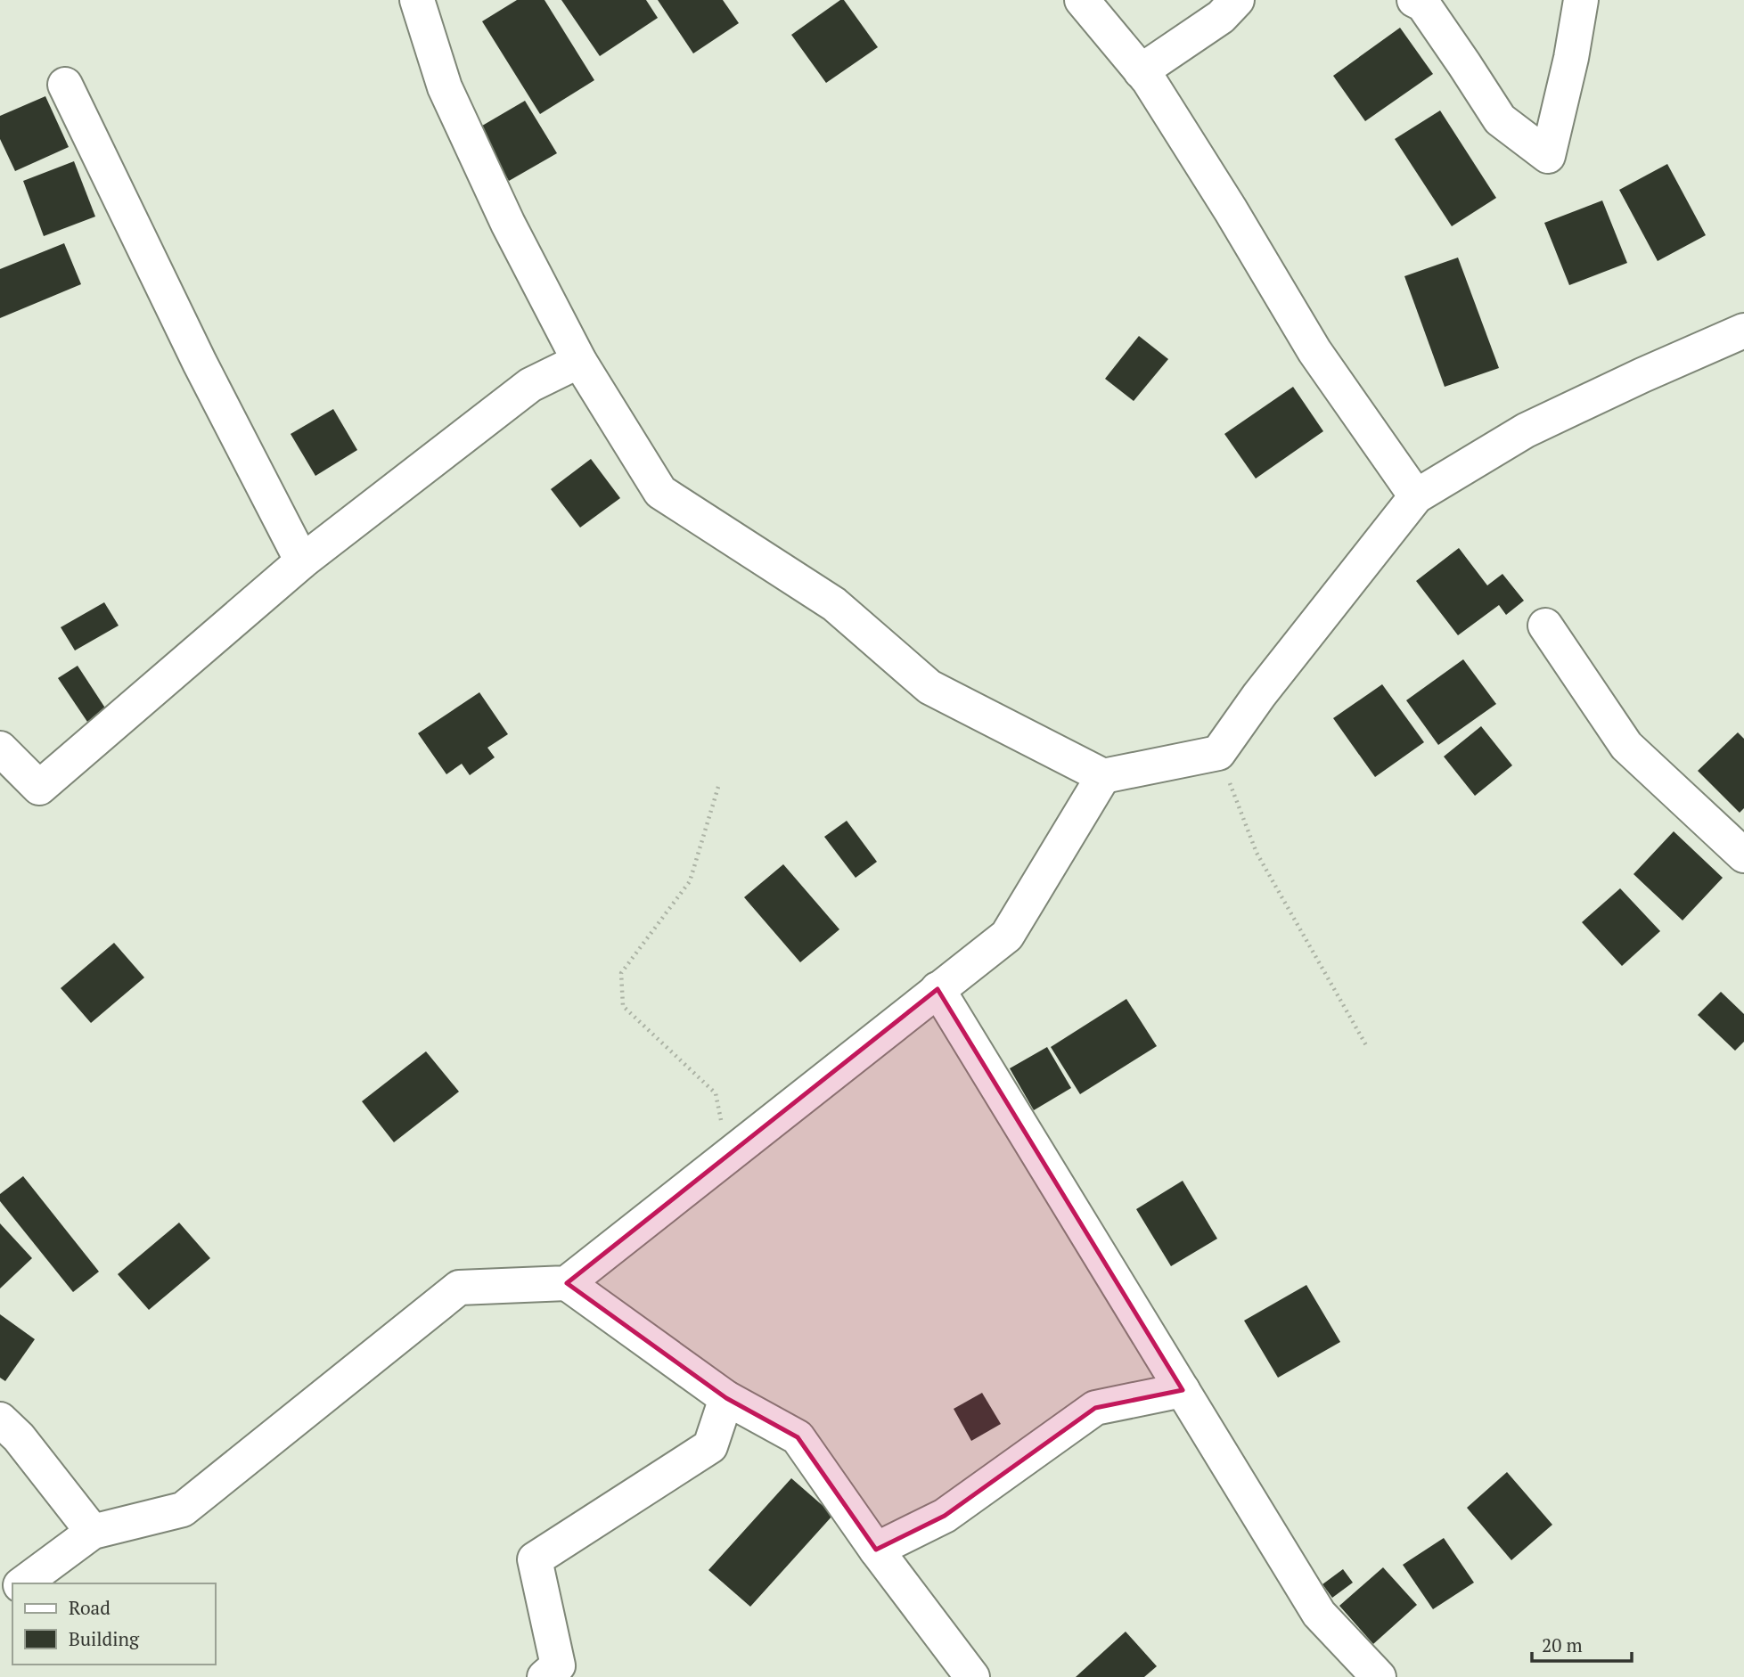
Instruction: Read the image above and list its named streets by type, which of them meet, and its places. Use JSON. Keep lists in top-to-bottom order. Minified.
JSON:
{"legend":["Road","Building"],"scale_bar":"20 m"}
